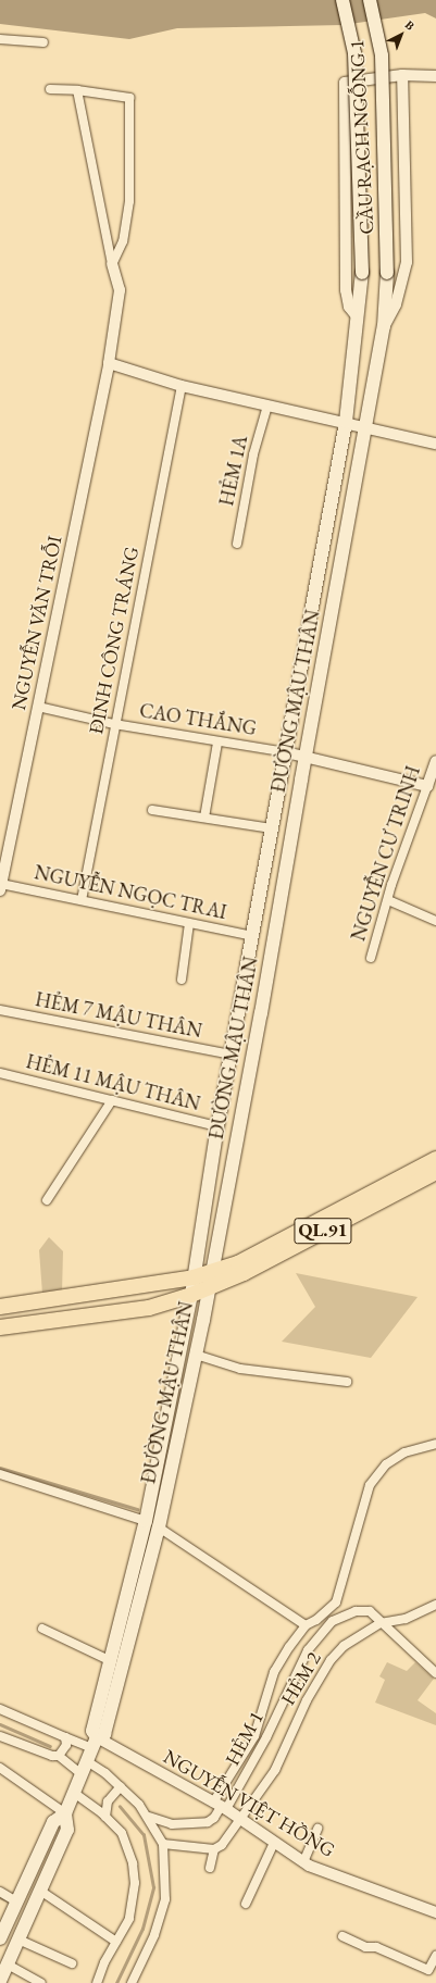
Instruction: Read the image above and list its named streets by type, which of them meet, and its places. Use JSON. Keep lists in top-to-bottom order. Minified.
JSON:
{"streets":{"highway":["QL.91"],"main road":["CẦU RẠCH NGỖNG 1","ĐƯỜNG MẬU THÂN"],"street":["HẺM 1A","NGUYỄN VĂN TRỖI","ĐINH CÔNG TRÁNG","CAO THẮNG","NGUYỄN CƯ TRINH","NGUYỄN NGỌC TRAI","HẺM 7 MẬU THÂN","HẺM 11 MẬU THÂN","HẺM 2","HẺM 1","NGUYỄN VIỆT HỒNG"]},"crossings":[["CẦU RẠCH NGỖNG 1","ĐƯỜNG MẬU THÂN"],["NGUYỄN VĂN TRỖI","CAO THẮNG"],["NGUYỄN VĂN TRỖI","NGUYỄN NGỌC TRAI"],["ĐINH CÔNG TRÁNG","CAO THẮNG"],["ĐINH CÔNG TRÁNG","NGUYỄN NGỌC TRAI"],["ĐƯỜNG MẬU THÂN","CAO THẮNG"],["ĐƯỜNG MẬU THÂN","NGUYỄN NGỌC TRAI"],["ĐƯỜNG MẬU THÂN","HẺM 7 MẬU THÂN"],["ĐƯỜNG MẬU THÂN","HẺM 11 MẬU THÂN"],["ĐƯỜNG MẬU THÂN","QL.91"],["ĐƯỜNG MẬU THÂN","NGUYỄN VIỆT HỒNG"],["CAO THẮNG","NGUYỄN CƯ TRINH"],["HẺM 2","HẺM 1"],["HẺM 2","NGUYỄN VIỆT HỒNG"],["HẺM 1","NGUYỄN VIỆT HỒNG"]],"north":"top right"}
